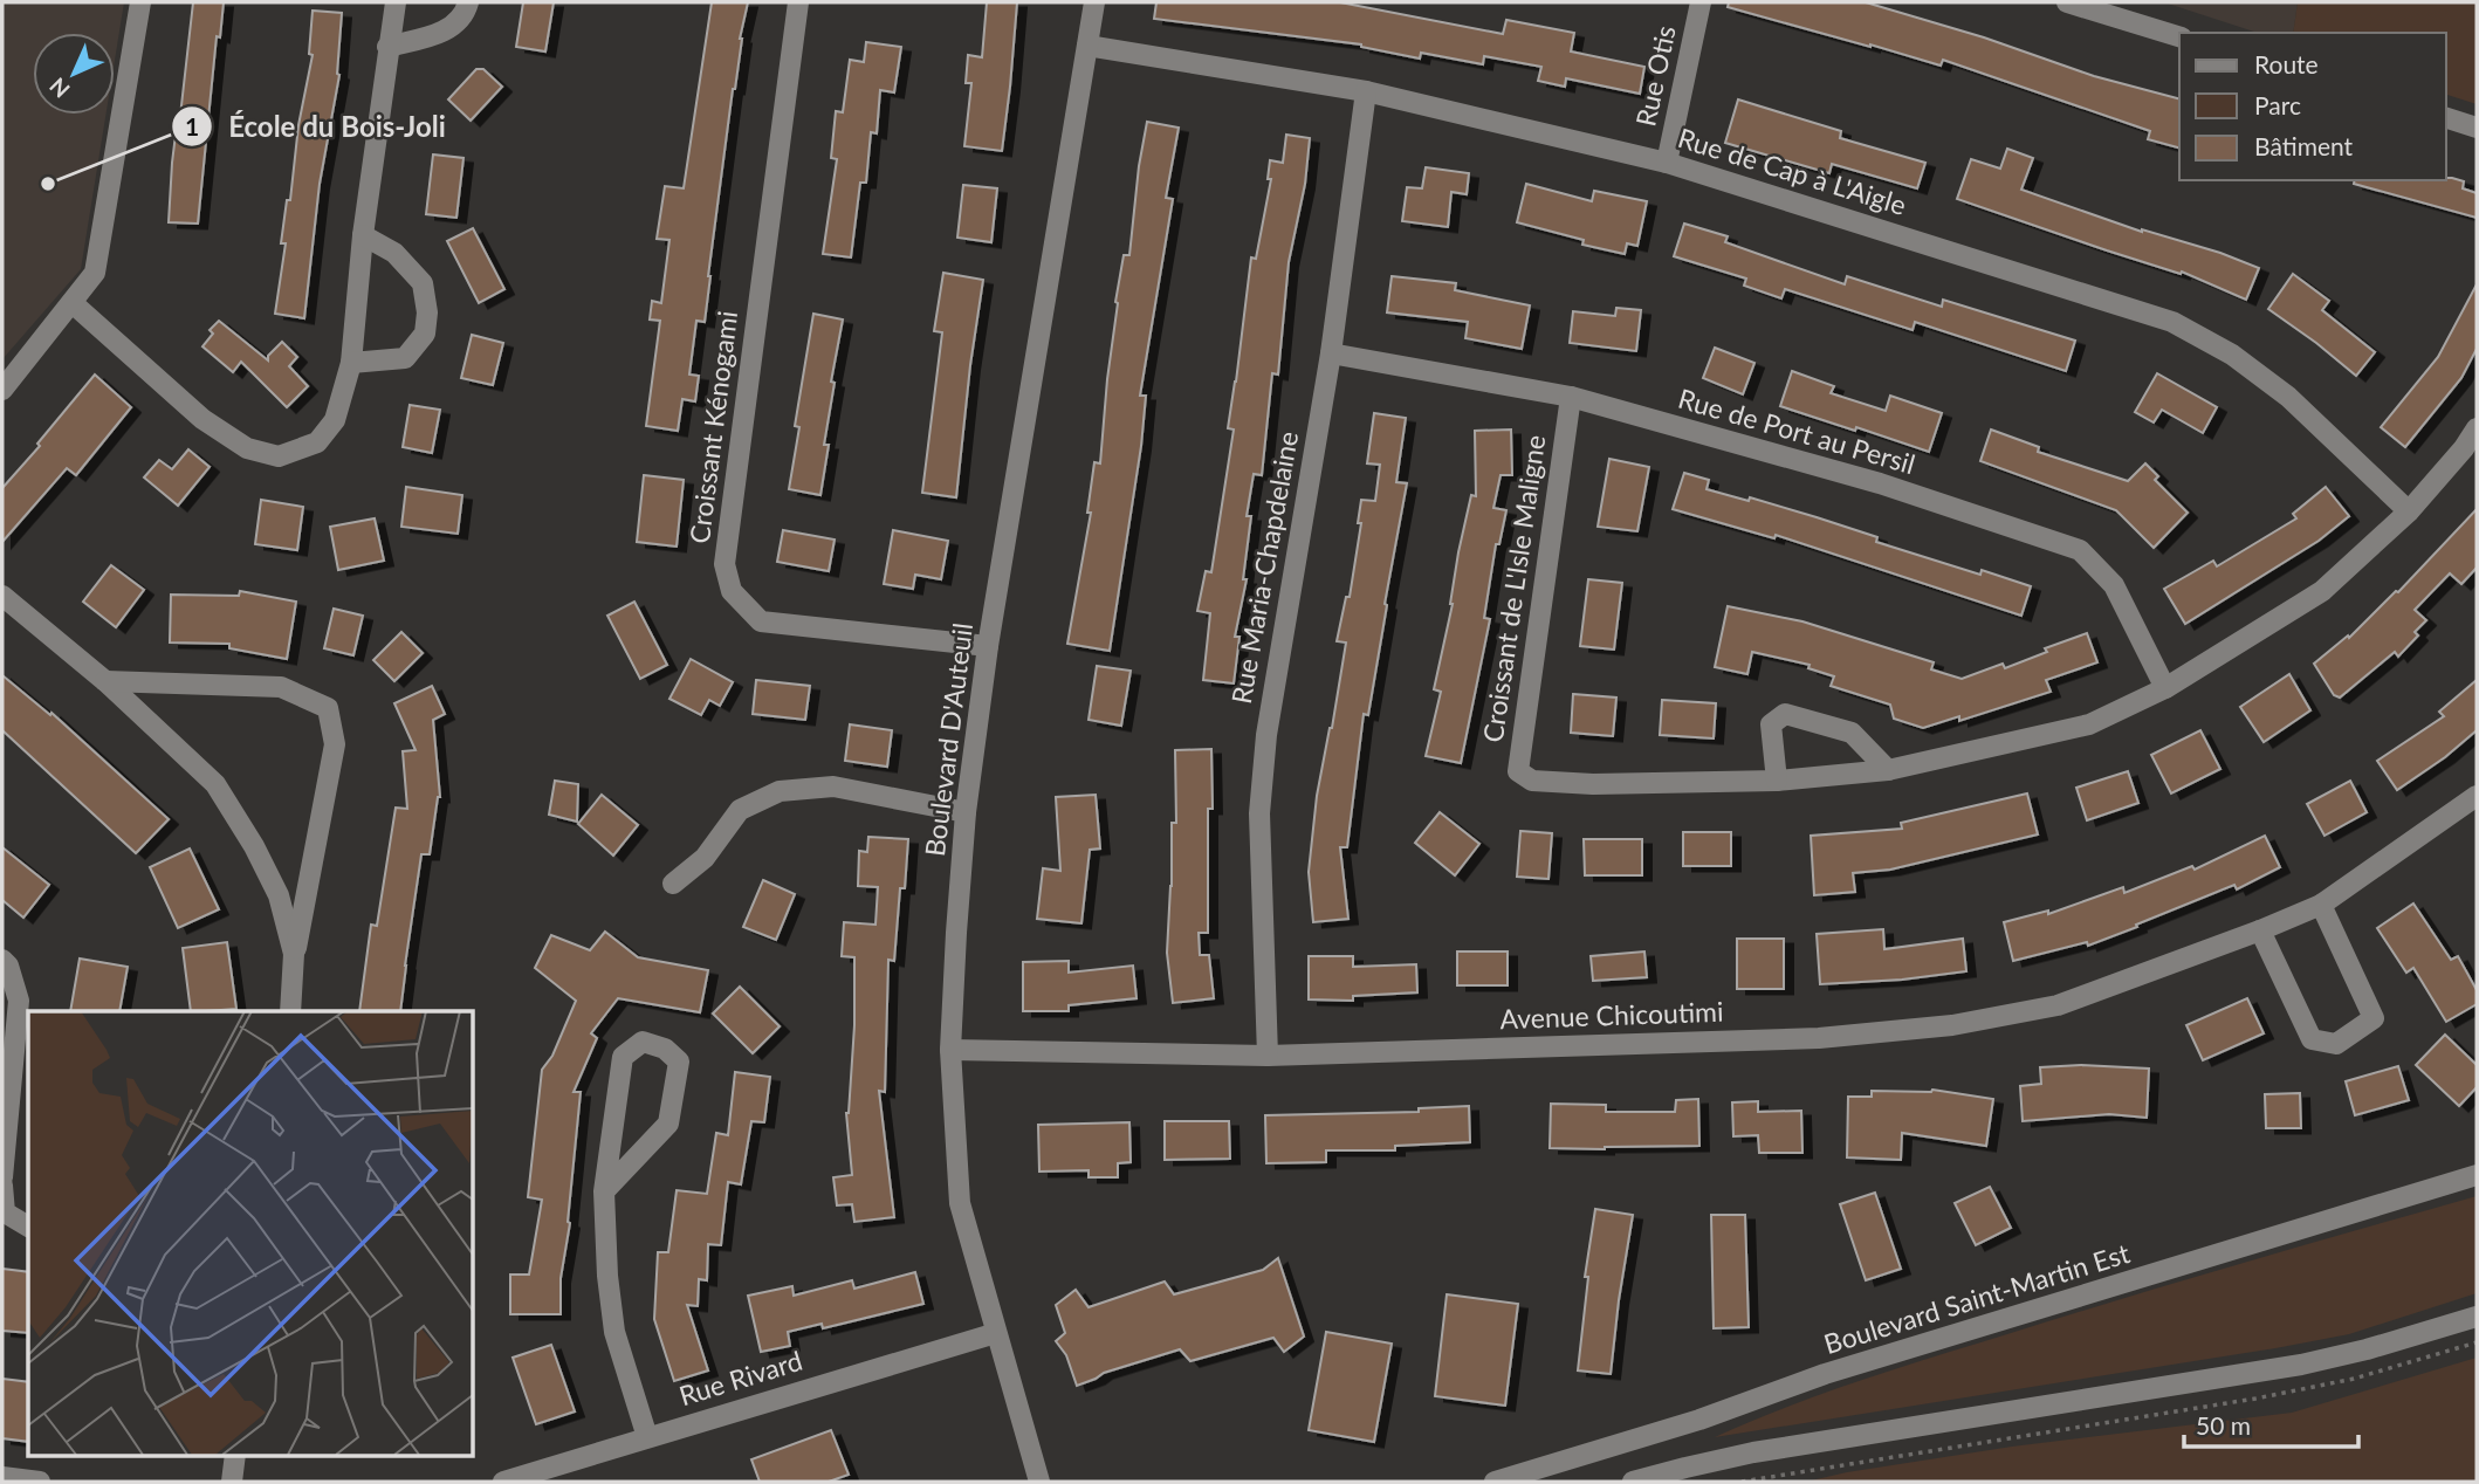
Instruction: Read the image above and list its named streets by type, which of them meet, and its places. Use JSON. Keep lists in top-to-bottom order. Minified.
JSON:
{"streets":{"street":["Rue Otis","Rue de Cap à L'Aigle","Croissant Kénogami","Rue de Port au Persil","Rue Maria-Chapdelaine","Croissant de L'Isle Maligne","Boulevard D'Auteuil","Avenue Chicoutimi","Boulevard Saint-Martin Est","Rue Rivard"]},"crossings":[["Rue Otis","Rue de Cap à L'Aigle"],["Rue de Cap à L'Aigle","Rue Maria-Chapdelaine"],["Rue de Cap à L'Aigle","Croissant de L'Isle Maligne"],["Rue de Cap à L'Aigle","Boulevard D'Auteuil"],["Croissant Kénogami","Boulevard D'Auteuil"],["Rue de Port au Persil","Rue Maria-Chapdelaine"],["Rue de Port au Persil","Croissant de L'Isle Maligne"],["Rue Maria-Chapdelaine","Avenue Chicoutimi"],["Boulevard D'Auteuil","Avenue Chicoutimi"],["Boulevard D'Auteuil","Rue Rivard"]],"places":["École du Bois-Joli"],"legend":["Route","Parc","Bâtiment"],"scale_bar":"50 m","north":"bottom left"}
